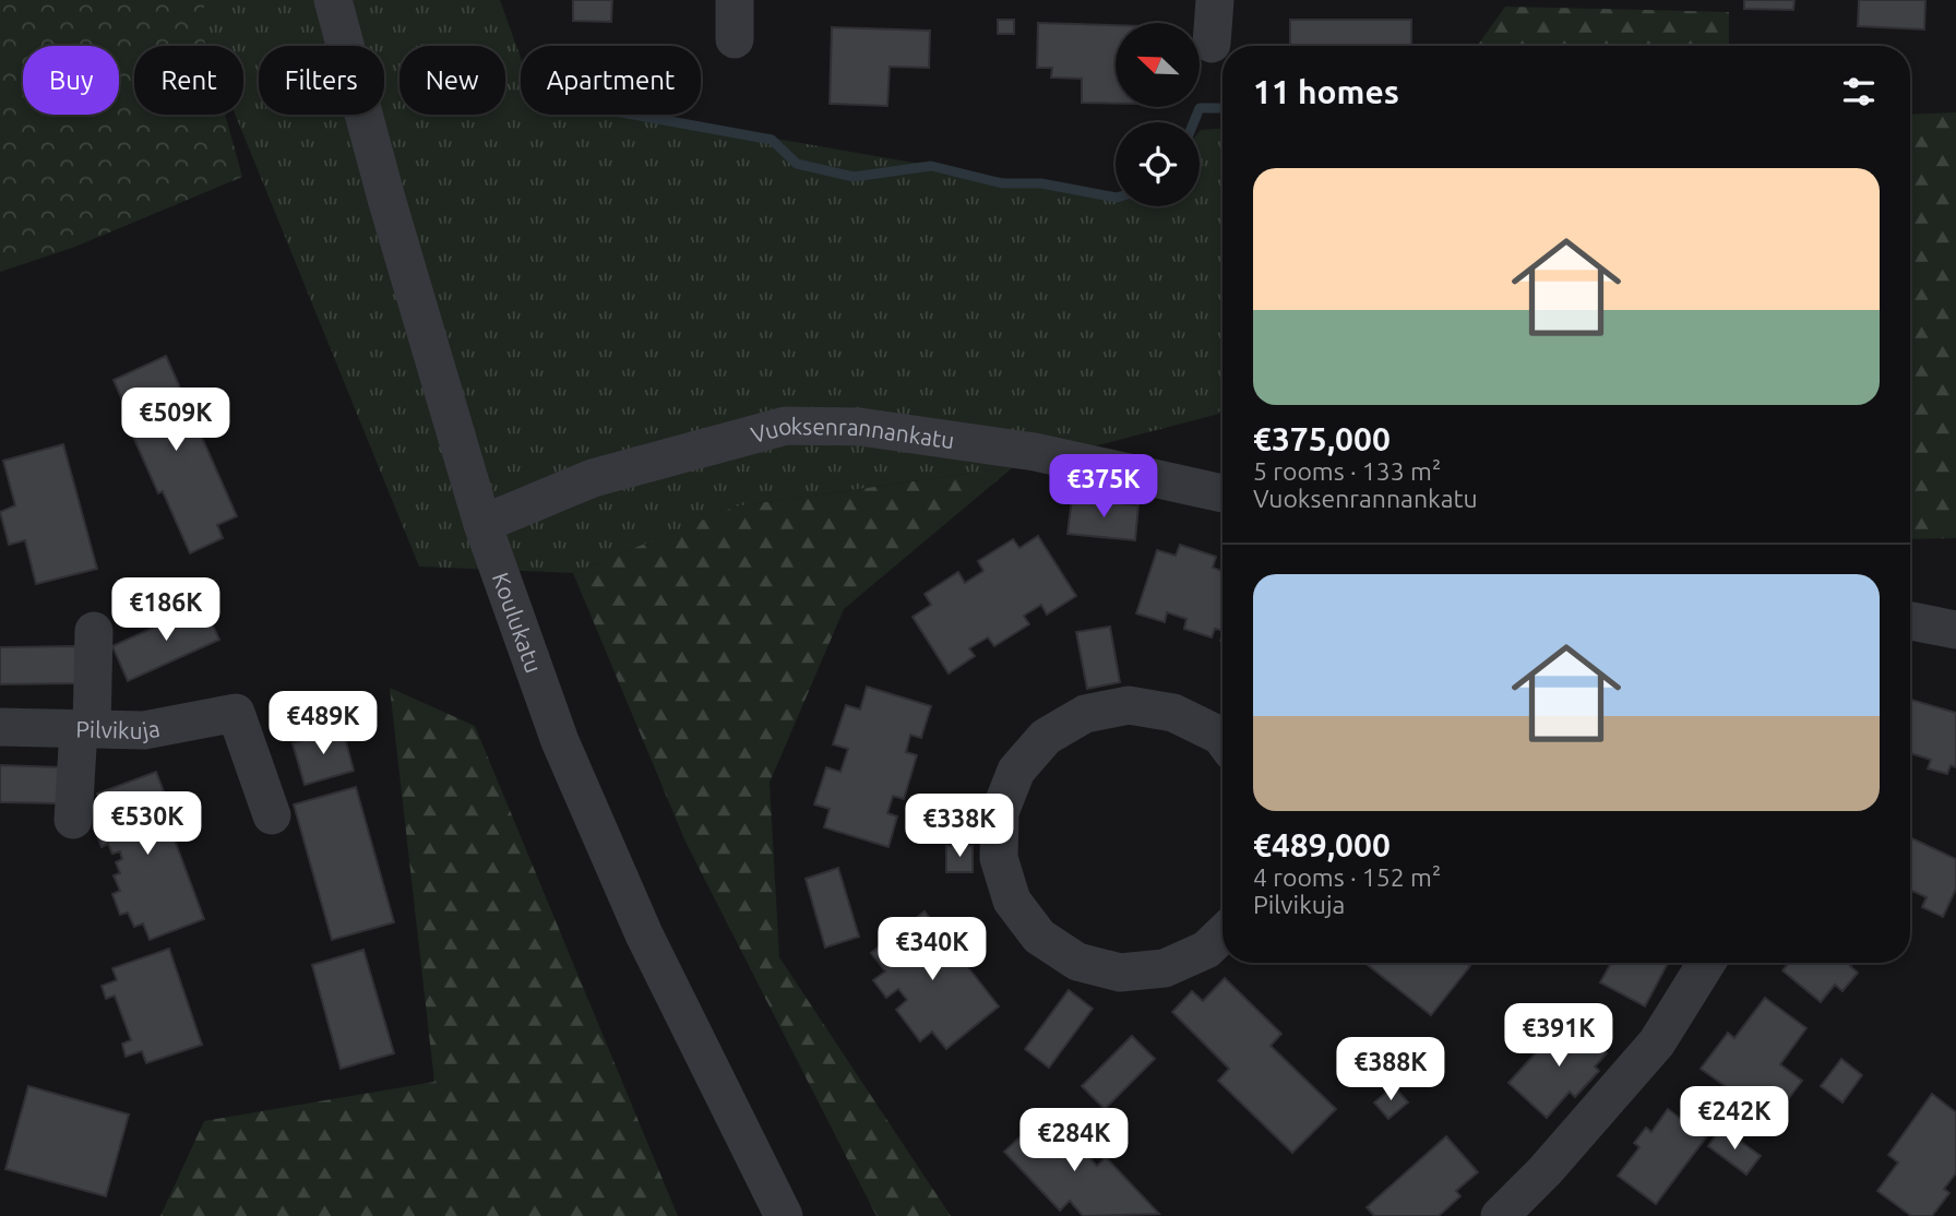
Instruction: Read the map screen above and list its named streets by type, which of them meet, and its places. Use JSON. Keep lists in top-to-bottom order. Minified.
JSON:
{"streets":{"street":["Vuoksenrannankatu","Koulukatu","Pilvikuja"]},"crossings":[["Vuoksenrannankatu","Koulukatu"]],"north":"top left","page":{"chip":["Buy","Rent","Filters","New","Apartment"],"heading":"11 homes","list":[{"name":"€375,000","note":"5 rooms · 133 m² · Vuoksenrannankatu"},{"name":"€489,000","note":"4 rooms · 152 m² · Pilvikuja"}],"price":["€509K","€375K","€186K","€489K","€530K","€338K","€340K","€391K","€388K","€242K","€284K"]}}
